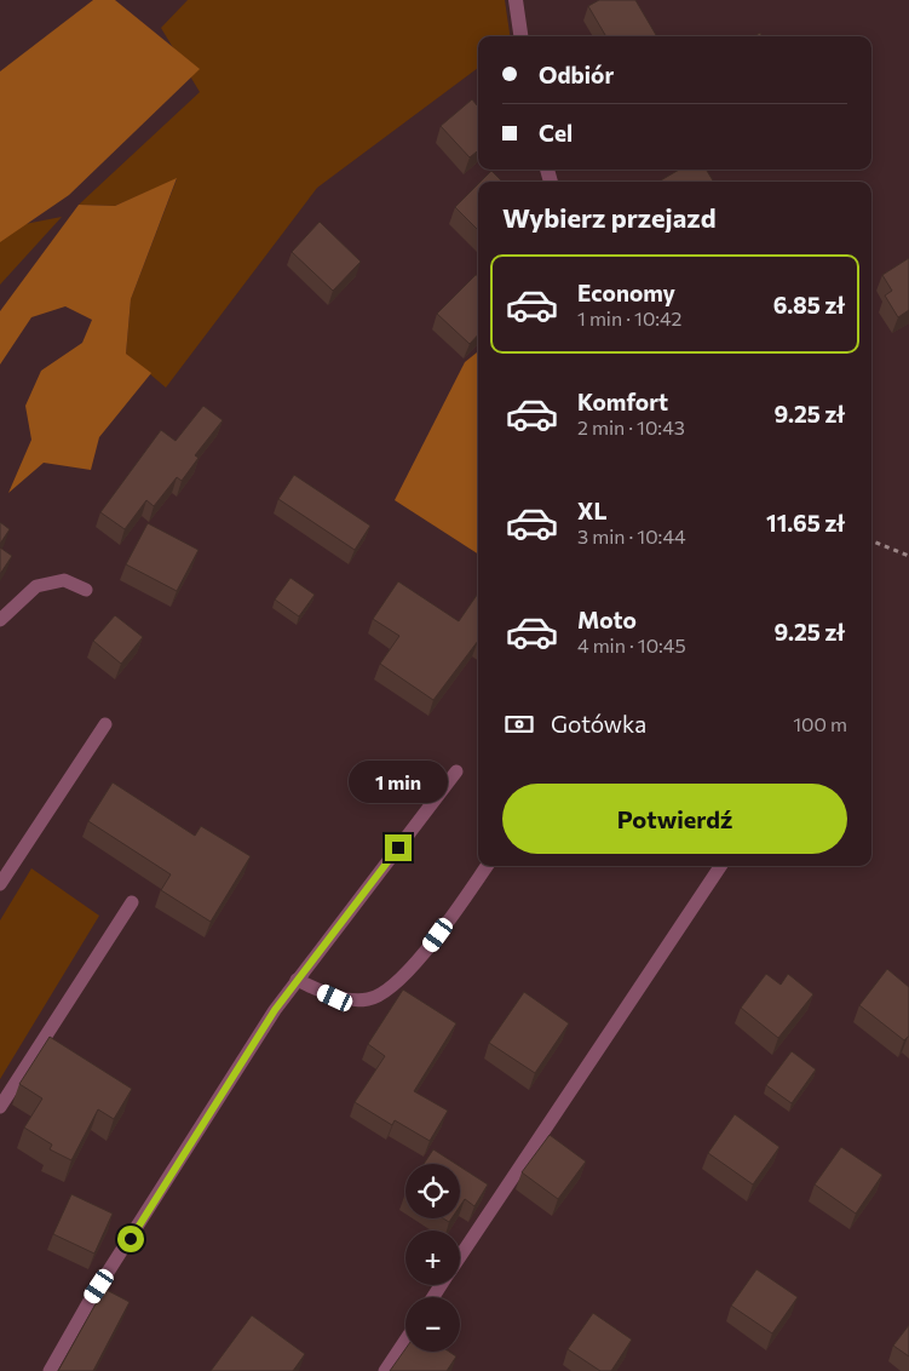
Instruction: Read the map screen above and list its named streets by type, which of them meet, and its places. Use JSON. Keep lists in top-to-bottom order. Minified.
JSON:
{"page":{"banner":["Odbiór","Cel"],"heading":"Wybierz przejazd","list":[{"name":"Economy","note":"1 min · 10:42","value":"6.85 zł"},{"name":"Komfort","note":"2 min · 10:43","value":"9.25 zł"},{"name":"XL","note":"3 min · 10:44","value":"11.65 zł"},{"name":"Moto","note":"4 min · 10:45","value":"9.25 zł"}],"pay":["Gotówka","100 m"],"bubble":"1 min","buttons":"Potwierdź","map_buttons":["+","−"]}}
